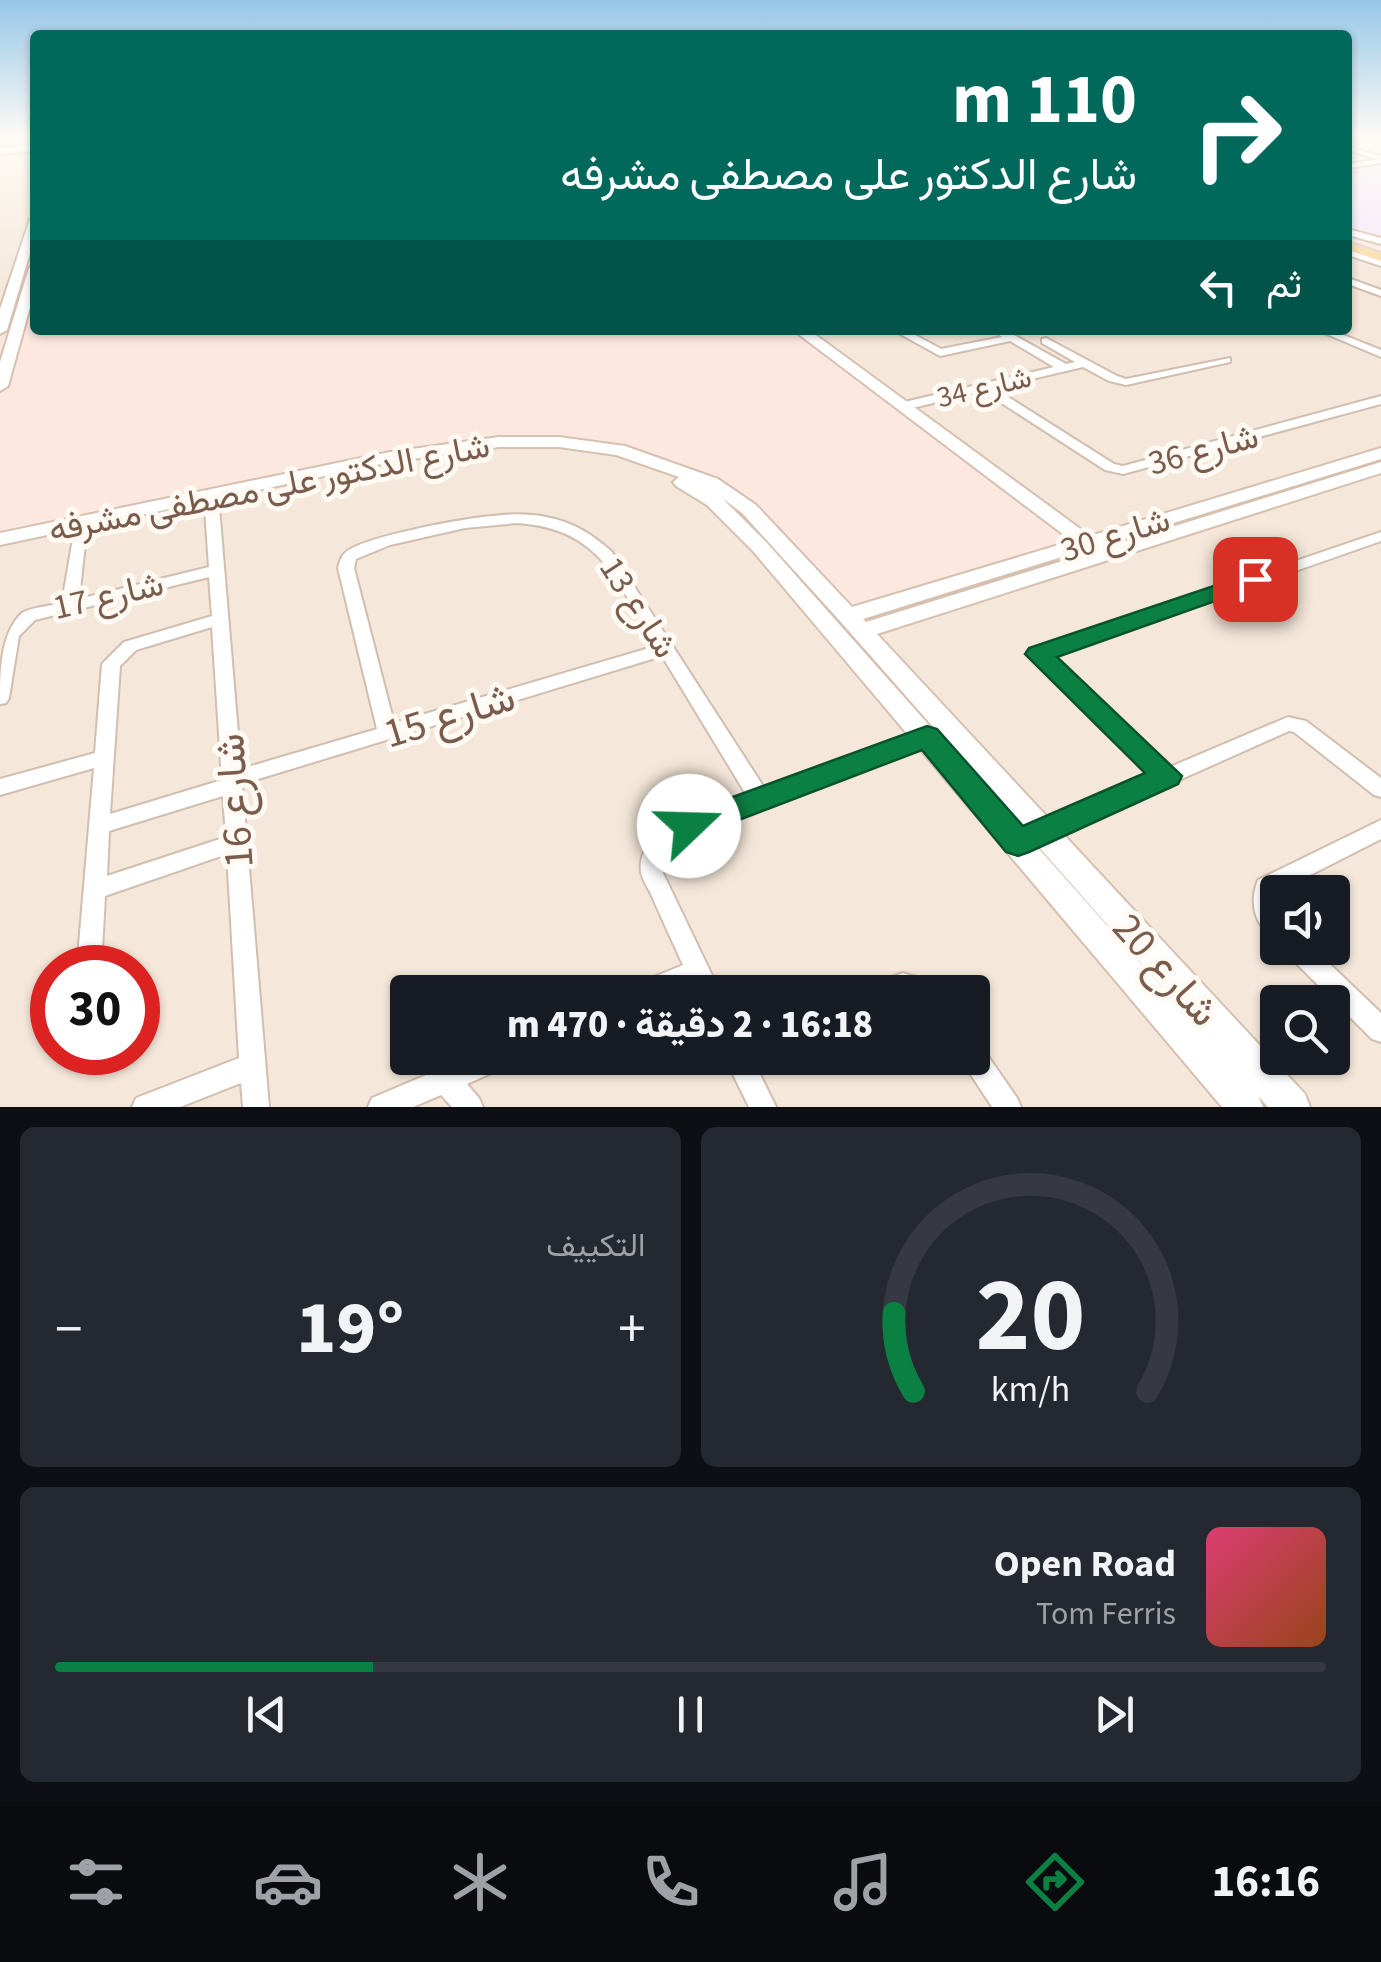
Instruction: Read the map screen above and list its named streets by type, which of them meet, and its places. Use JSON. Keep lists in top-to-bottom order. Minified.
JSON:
{"streets":{"street":["شارع 34","شارع 36","شارع الدكتور على مصطفى مشرفه","شارع 30","شارع 17","شارع 13","شارع 15","شارع 16","شارع 20"]},"crossings":[["شارع 34","شارع 36"],["شارع الدكتور على مصطفى مشرفه","شارع 30"],["شارع الدكتور على مصطفى مشرفه","شارع 16"],["شارع الدكتور على مصطفى مشرفه","شارع 20"],["شارع 17","شارع 16"],["شارع 13","شارع 15"],["شارع 15","شارع 16"]],"page":{"turn":["110 m","شارع الدكتور على مصطفى مشرفه"],"then":"ثم","limit":"30","trip":"16:18 · 2 دقيقة · 470 m","tile":"التكييف","heat":["−","19°","+"],"song":["Open Road","Tom Ferris"],"tabs":"16:16","gauge":["20","km/h"]}}
